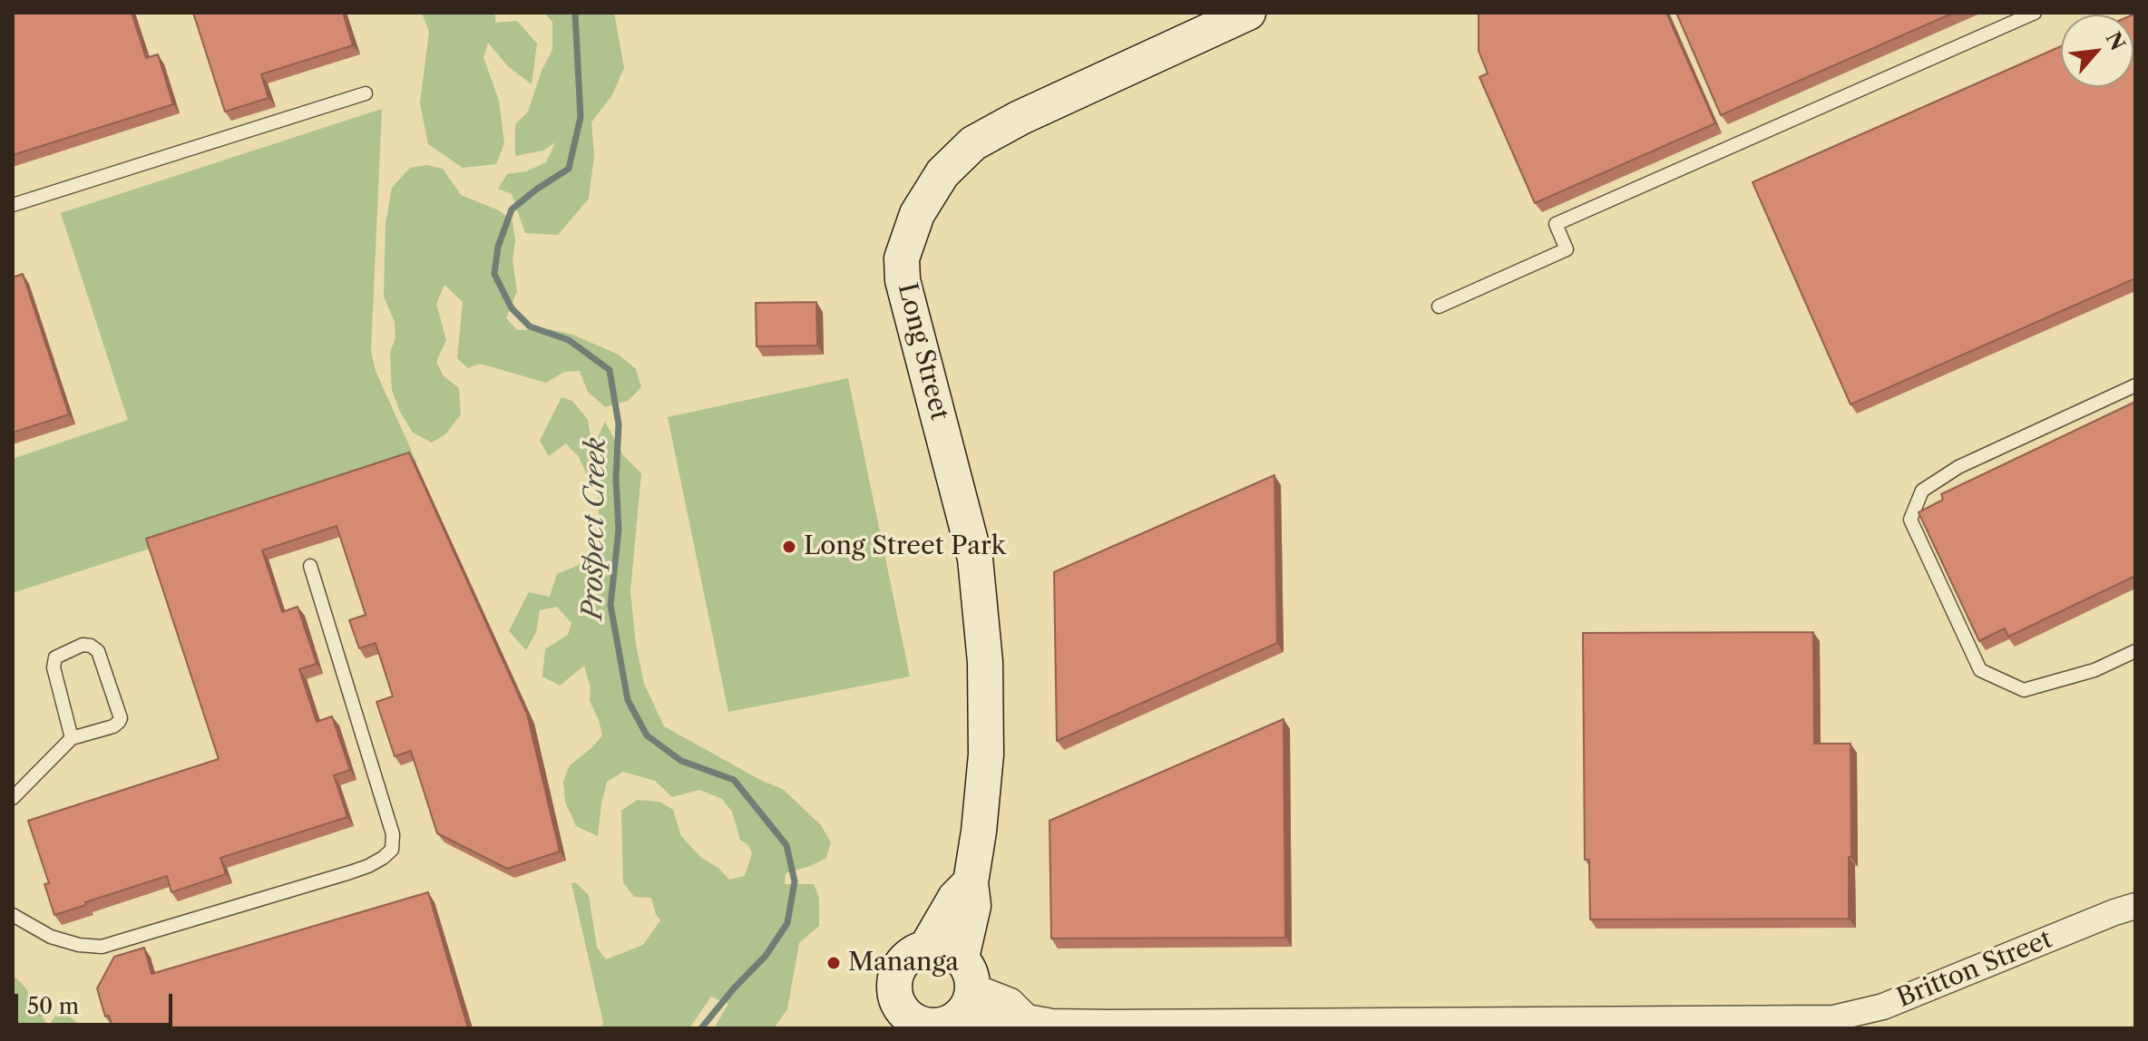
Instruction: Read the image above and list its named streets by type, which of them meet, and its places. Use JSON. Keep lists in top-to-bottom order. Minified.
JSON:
{"streets":{"street":["Long Street","Britton Street"]},"crossings":[["Long Street","Britton Street"]],"water":["Prospect Creek"],"places":["Long Street Park","Mananga"],"scale_bar":"50 m","north":"top right"}
